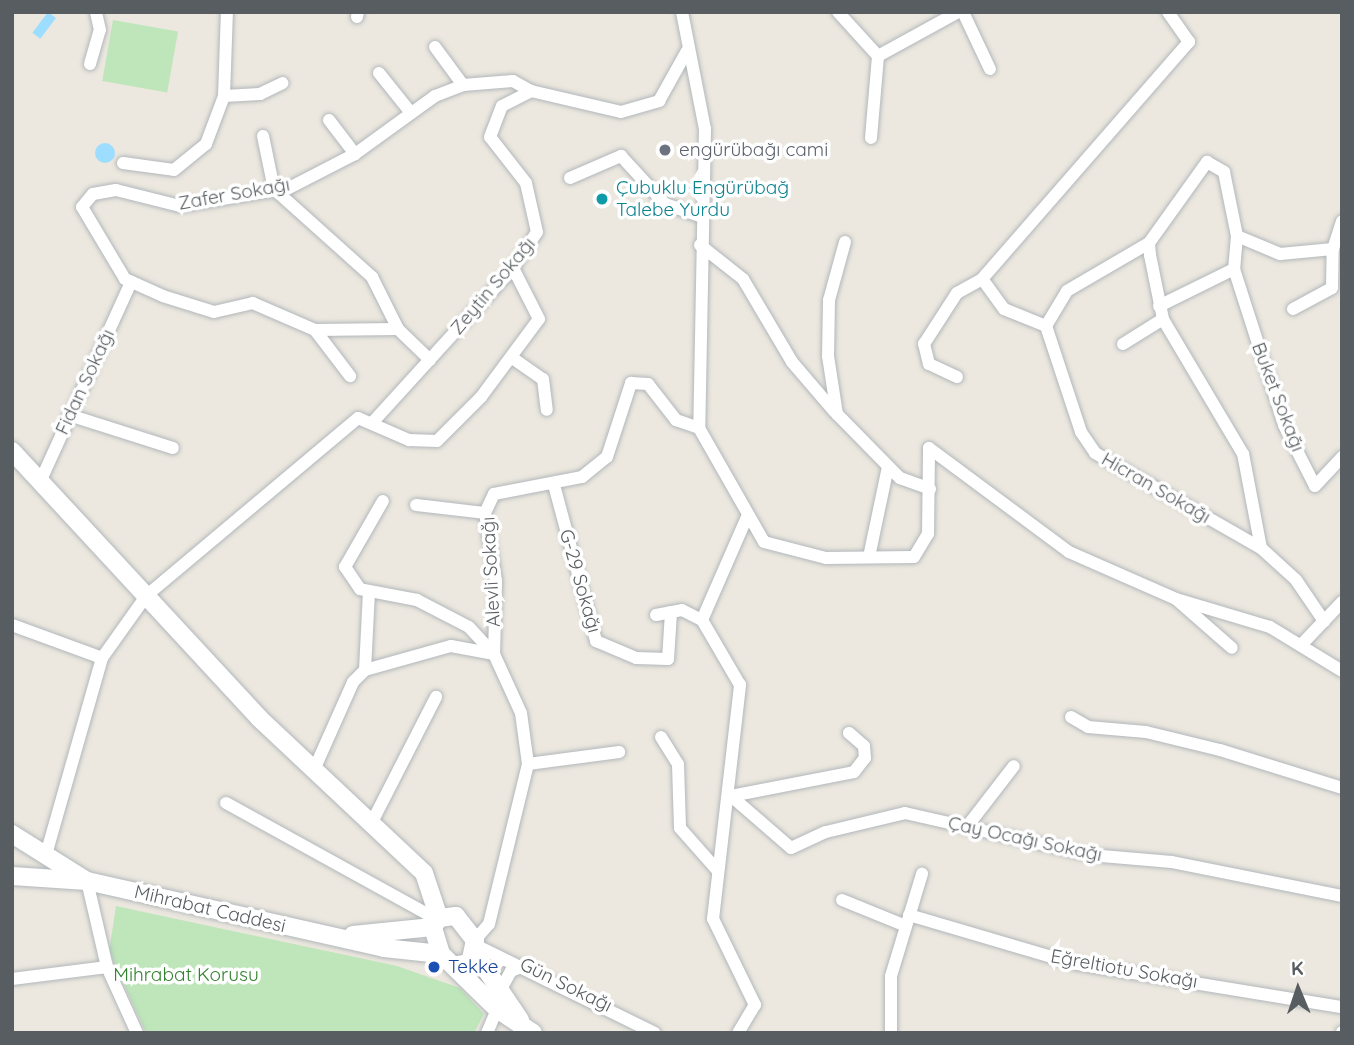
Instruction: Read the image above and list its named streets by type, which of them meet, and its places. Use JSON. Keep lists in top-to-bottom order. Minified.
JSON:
{"streets":{"street":["Zafer Sokağı","Zeytin Sokağı","Fidan Sokağı","Buket Sokağı","Hicran Sokağı","Alevli Sokağı","G-29 Sokağı","Çay Ocağı Sokağı","Mihrabat Caddesi","Eğreltiotu Sokağı","Gün Sokağı"]},"crossings":[["Zafer Sokağı","Zeytin Sokağı"],["Zafer Sokağı","Fidan Sokağı"],["Alevli Sokağı","G-29 Sokağı"],["Alevli Sokağı","Gün Sokağı"]],"parks":["Mihrabat Korusu"],"places":["engürübağı cami","Çubuklu Engürübağ Talebe Yurdu","Tekke"],"north":"top"}
